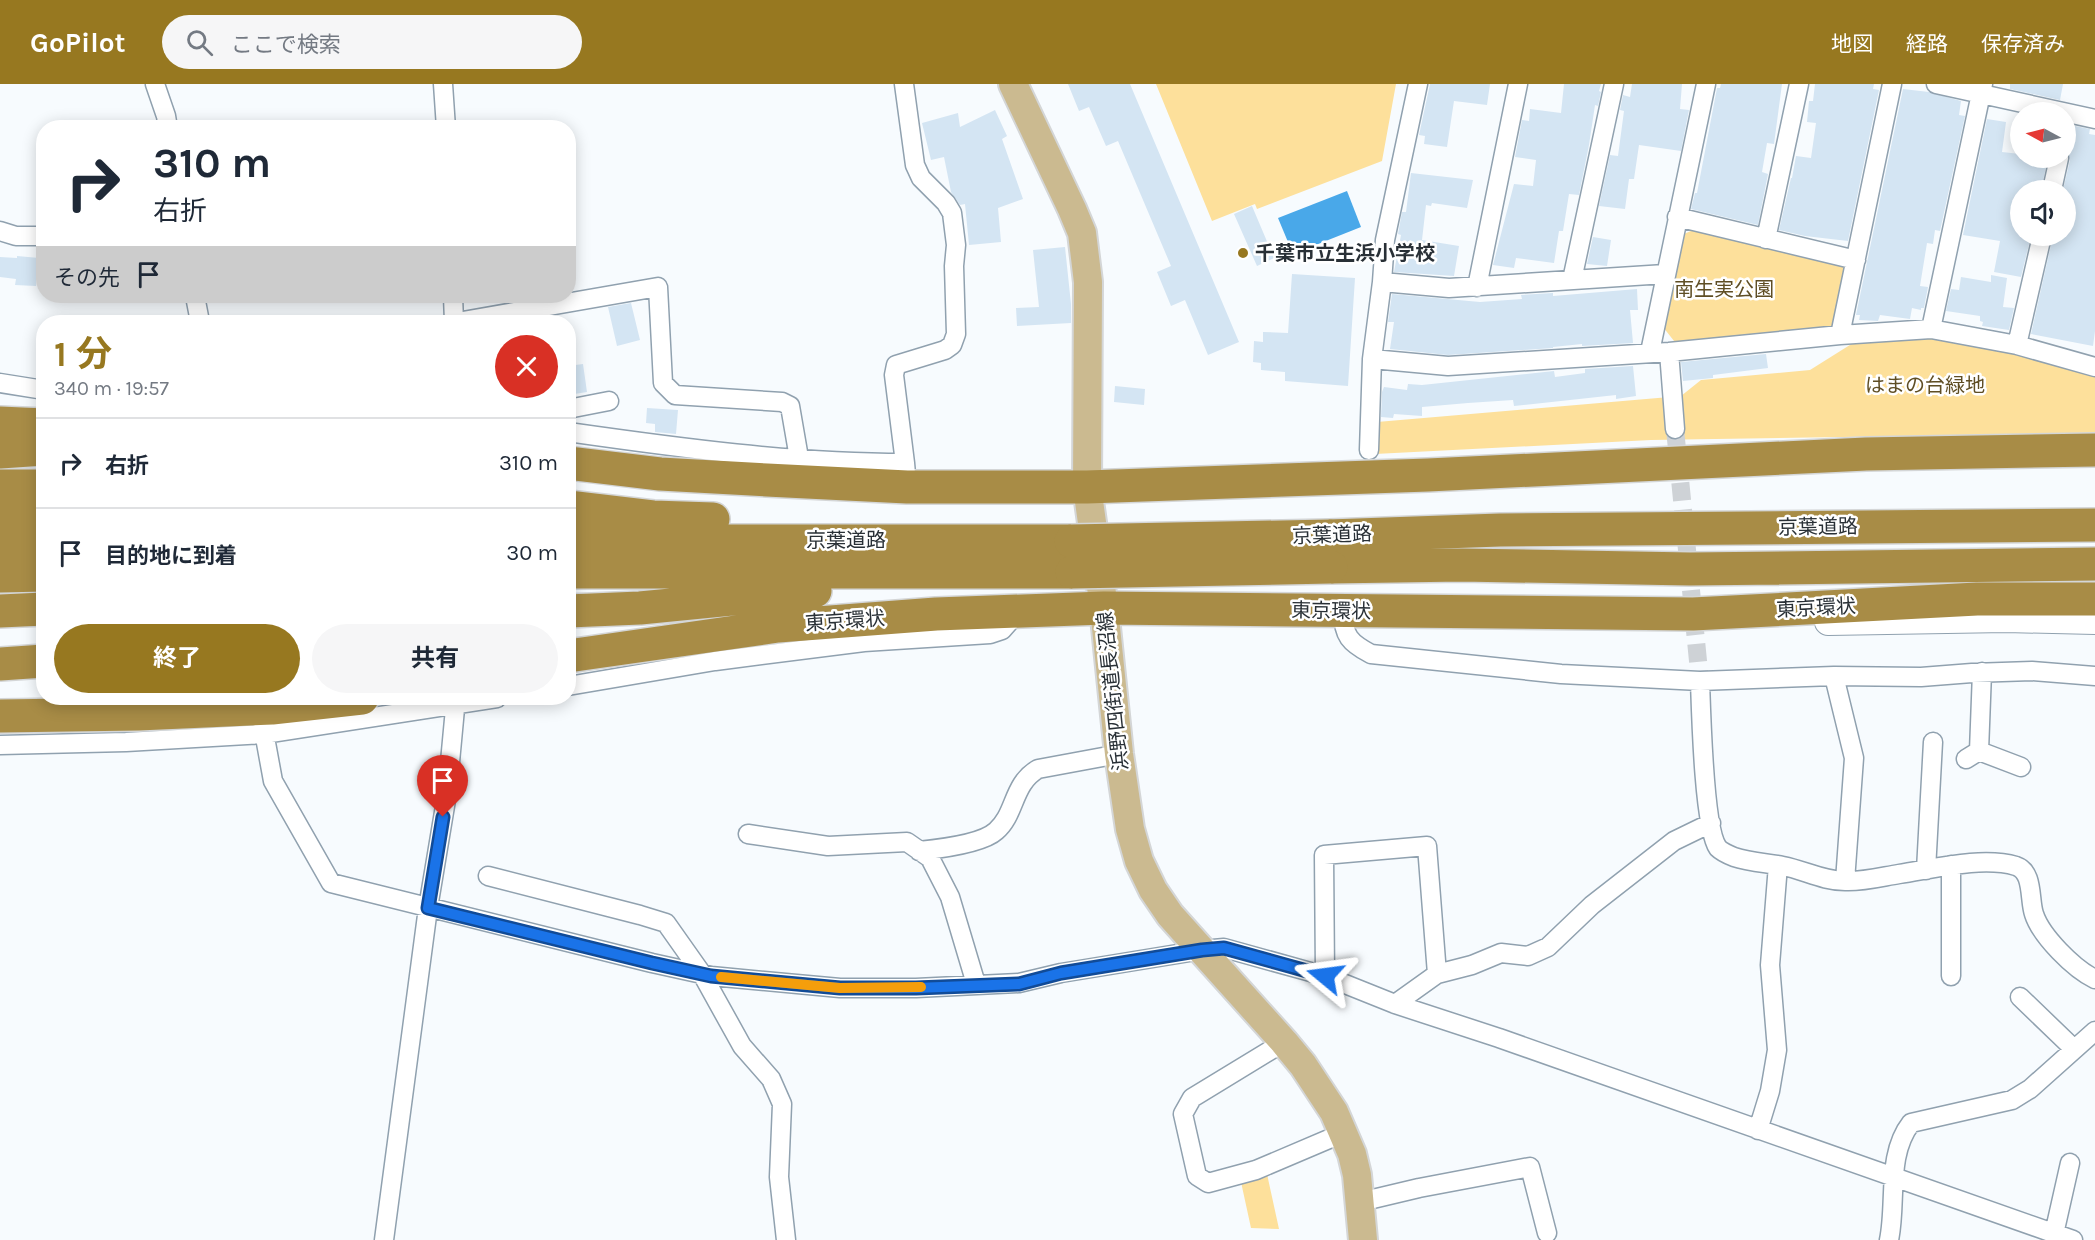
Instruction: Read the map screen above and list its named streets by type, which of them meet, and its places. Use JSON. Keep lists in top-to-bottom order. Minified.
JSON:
{"streets":{"highway":["京葉道路","東京環状"],"main road":["浜野四街道長沼線"]},"crossings":[["東京環状","浜野四街道長沼線"]],"parks":["南生実公園","はまの台緑地"],"places":["千葉市立生浜小学校"],"north":"left","page":{"header":"GoPilot","search":"ここで検索","nav":["地図","経路","保存済み"],"turn":["310 m","右折"],"then":"その先","heading":["1 分","340 m · 19:57"],"list":[{"name":"右折","value":"310 m"},{"name":"目的地に到着","value":"30 m"}],"buttons":["終了","共有"]}}
